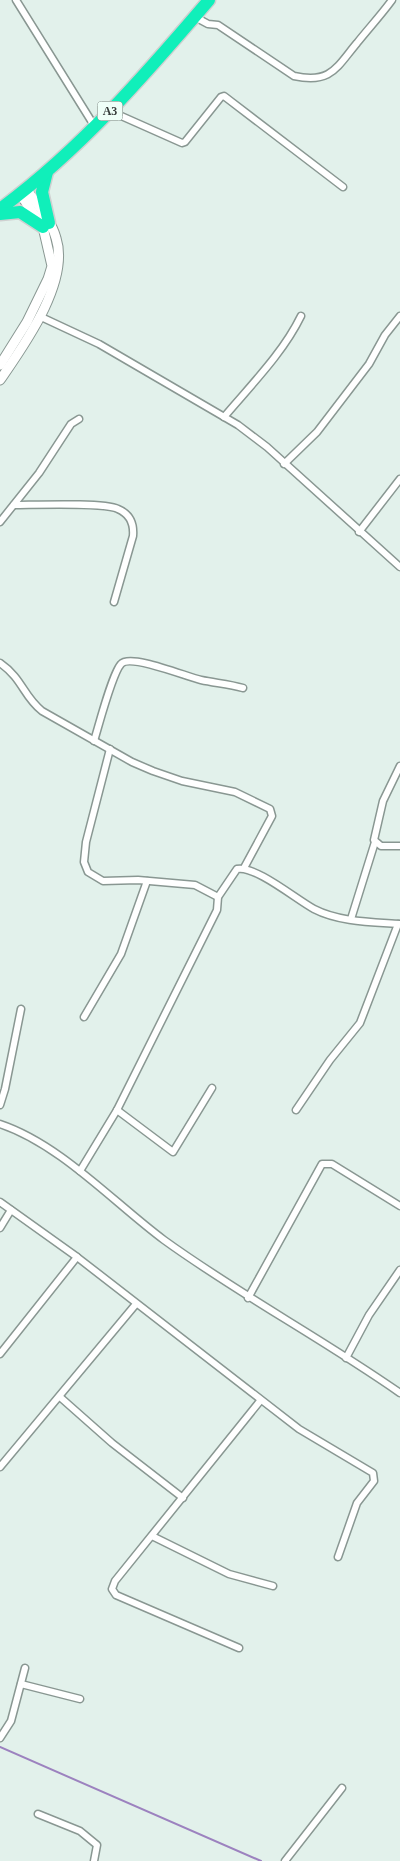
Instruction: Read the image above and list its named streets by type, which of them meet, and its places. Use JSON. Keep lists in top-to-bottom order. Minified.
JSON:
{"streets":{"highway":["A3"]}}
